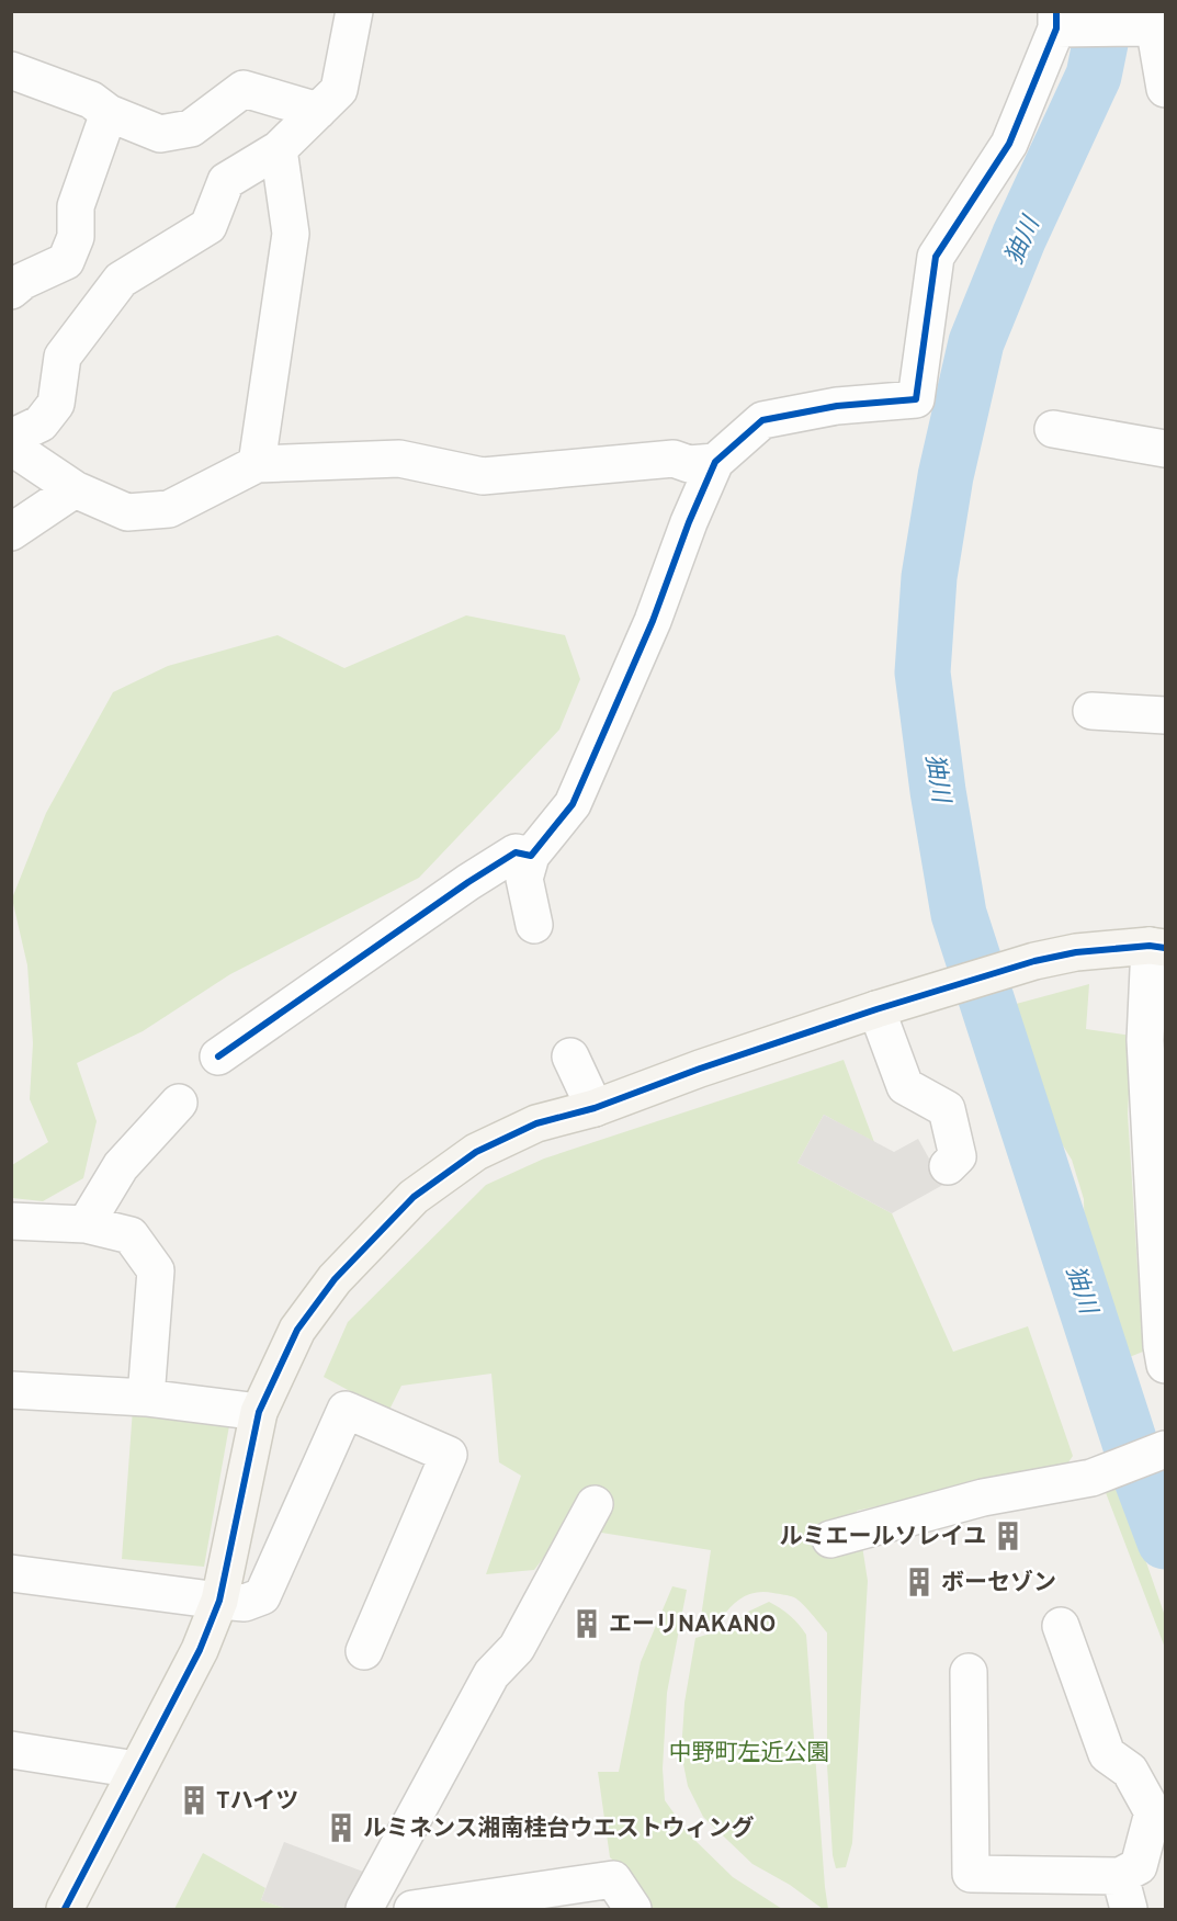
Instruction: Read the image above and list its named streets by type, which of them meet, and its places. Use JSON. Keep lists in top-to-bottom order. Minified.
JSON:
{"water":["㹨川"],"parks":["中野町左近公園"],"places":{"building":["ルミエールソレイユ","ボーセゾン","エーリNAKANO","Tハイツ","ルミネンス湘南桂台ウエストウィング"]}}
